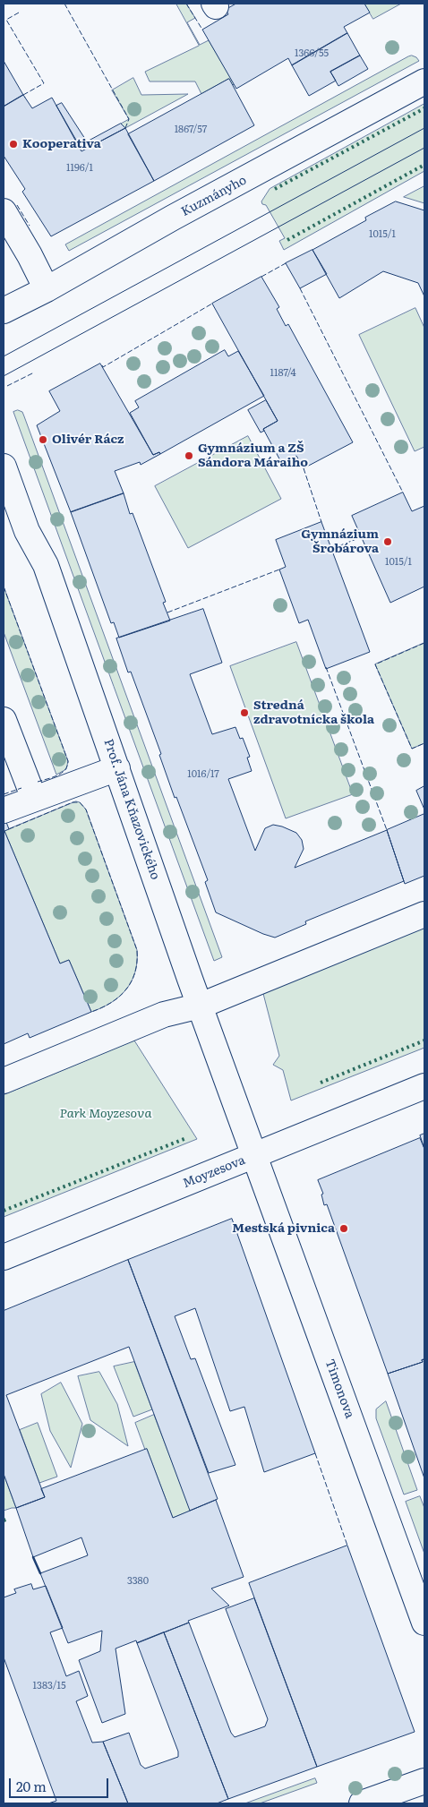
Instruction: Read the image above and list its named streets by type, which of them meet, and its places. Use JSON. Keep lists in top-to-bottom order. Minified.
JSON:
{"streets":{"street":["Kuzmányho","Prof. Jána Kňazovického","Moyzesova","Timonova"]},"crossings":[["Prof. Jána Kňazovického","Moyzesova"],["Prof. Jána Kňazovického","Timonova"],["Moyzesova","Timonova"]],"parks":["Park Moyzesova"],"places":["Kooperativa","Olivér Rácz","Gymnázium a ZŠ Sándora Máraiho","Gymnázium Šrobárova","Stredná zdravotnícka škola","Mestská pivnica"],"house_numbers":["1366/55","1867/57","1196/1","1015/1","1187/4","1015/1","1016/17","3380","1383/15"],"scale_bar":"20 m"}
